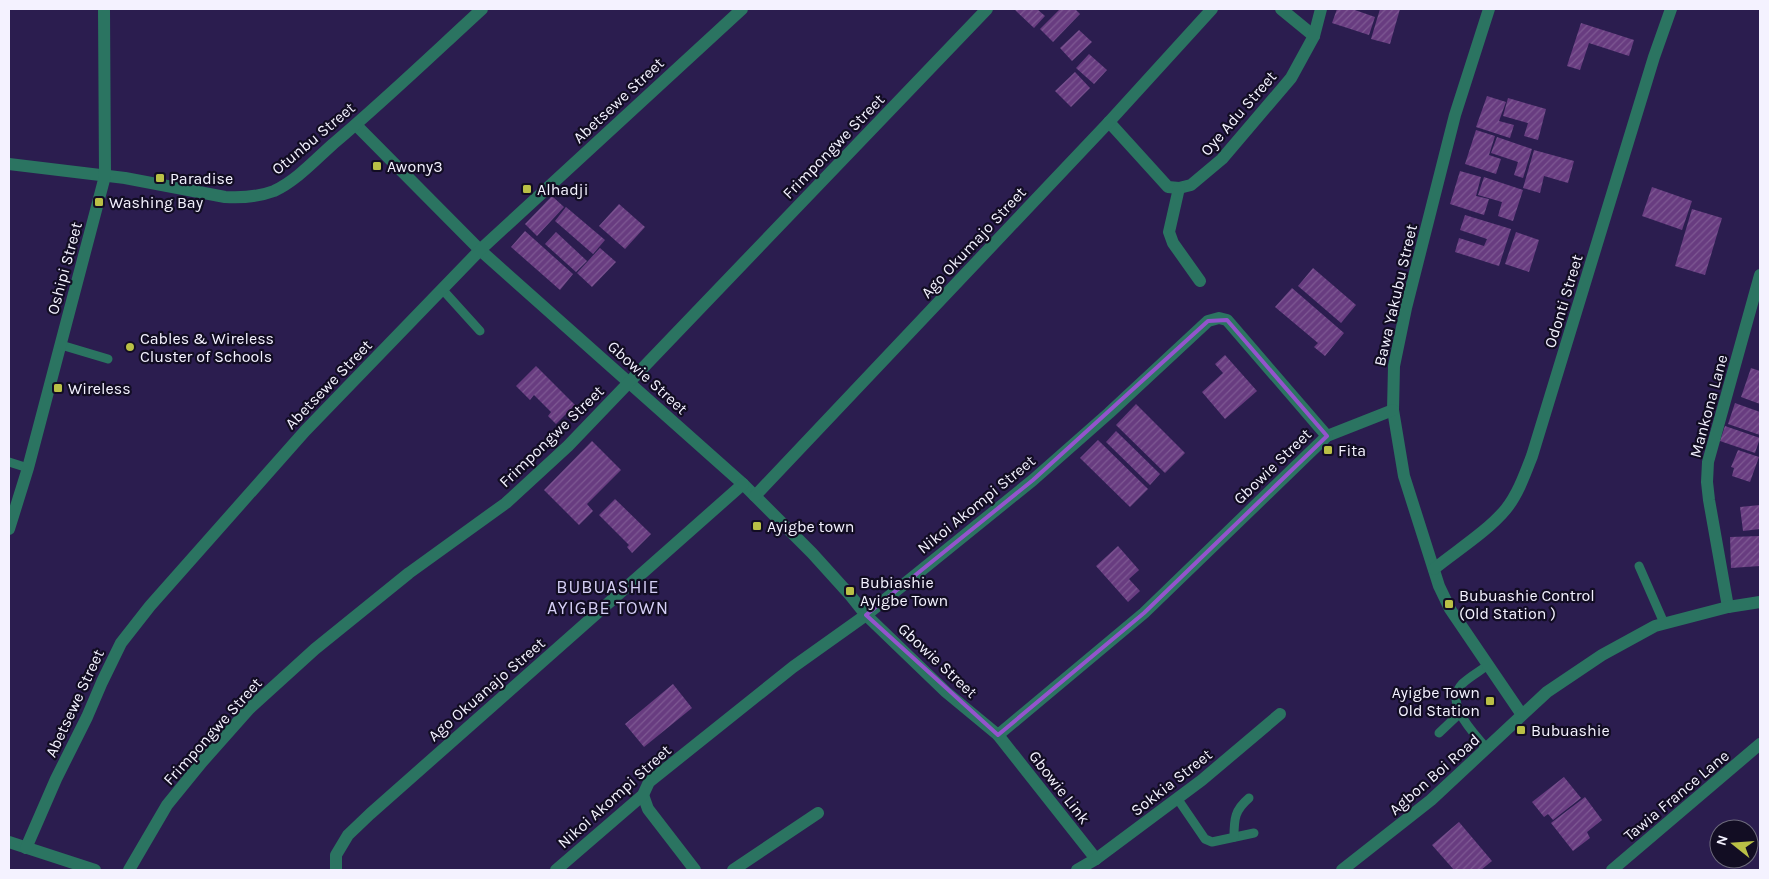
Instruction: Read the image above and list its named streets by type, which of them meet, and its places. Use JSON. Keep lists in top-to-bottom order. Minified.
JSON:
{"streets":{"street":["Abetsewe Street","Oye Adu Street","Otunbu Street","Frimpongwe Street","Ago Okumajo Street","Oshipi Street","Bawa Yakubu Street","Odonti Street","Gbowie Street","Mankona Lane","Nikoi Akompi Street","Ago Okuanajo Street","Agbon Boi Road","Sokkia Street","Gbowie Link","Tawia France Lane"]},"crossings":[["Abetsewe Street","Gbowie Street"],["Otunbu Street","Oshipi Street"],["Otunbu Street","Gbowie Street"],["Frimpongwe Street","Gbowie Street"],["Ago Okumajo Street","Gbowie Street"],["Bawa Yakubu Street","Odonti Street"],["Bawa Yakubu Street","Gbowie Street"],["Bawa Yakubu Street","Agbon Boi Road"],["Gbowie Street","Nikoi Akompi Street"],["Gbowie Street","Ago Okuanajo Street"],["Gbowie Street","Gbowie Link"],["Mankona Lane","Agbon Boi Road"],["Sokkia Street","Gbowie Link"]],"districts":["BUBUASHIE AYIGBE TOWN"],"places":{"transit":["Awony3","Paradise","Alhadji","Washing Bay","Wireless","Fita","Ayigbe town","Bubiashie Ayigbe Town","Bubuashie Control (Old Station )","Ayigbe Town Old Station","Bubuashie"],"other":["Cables & Wireless Cluster of Schools"]},"north":"left"}
